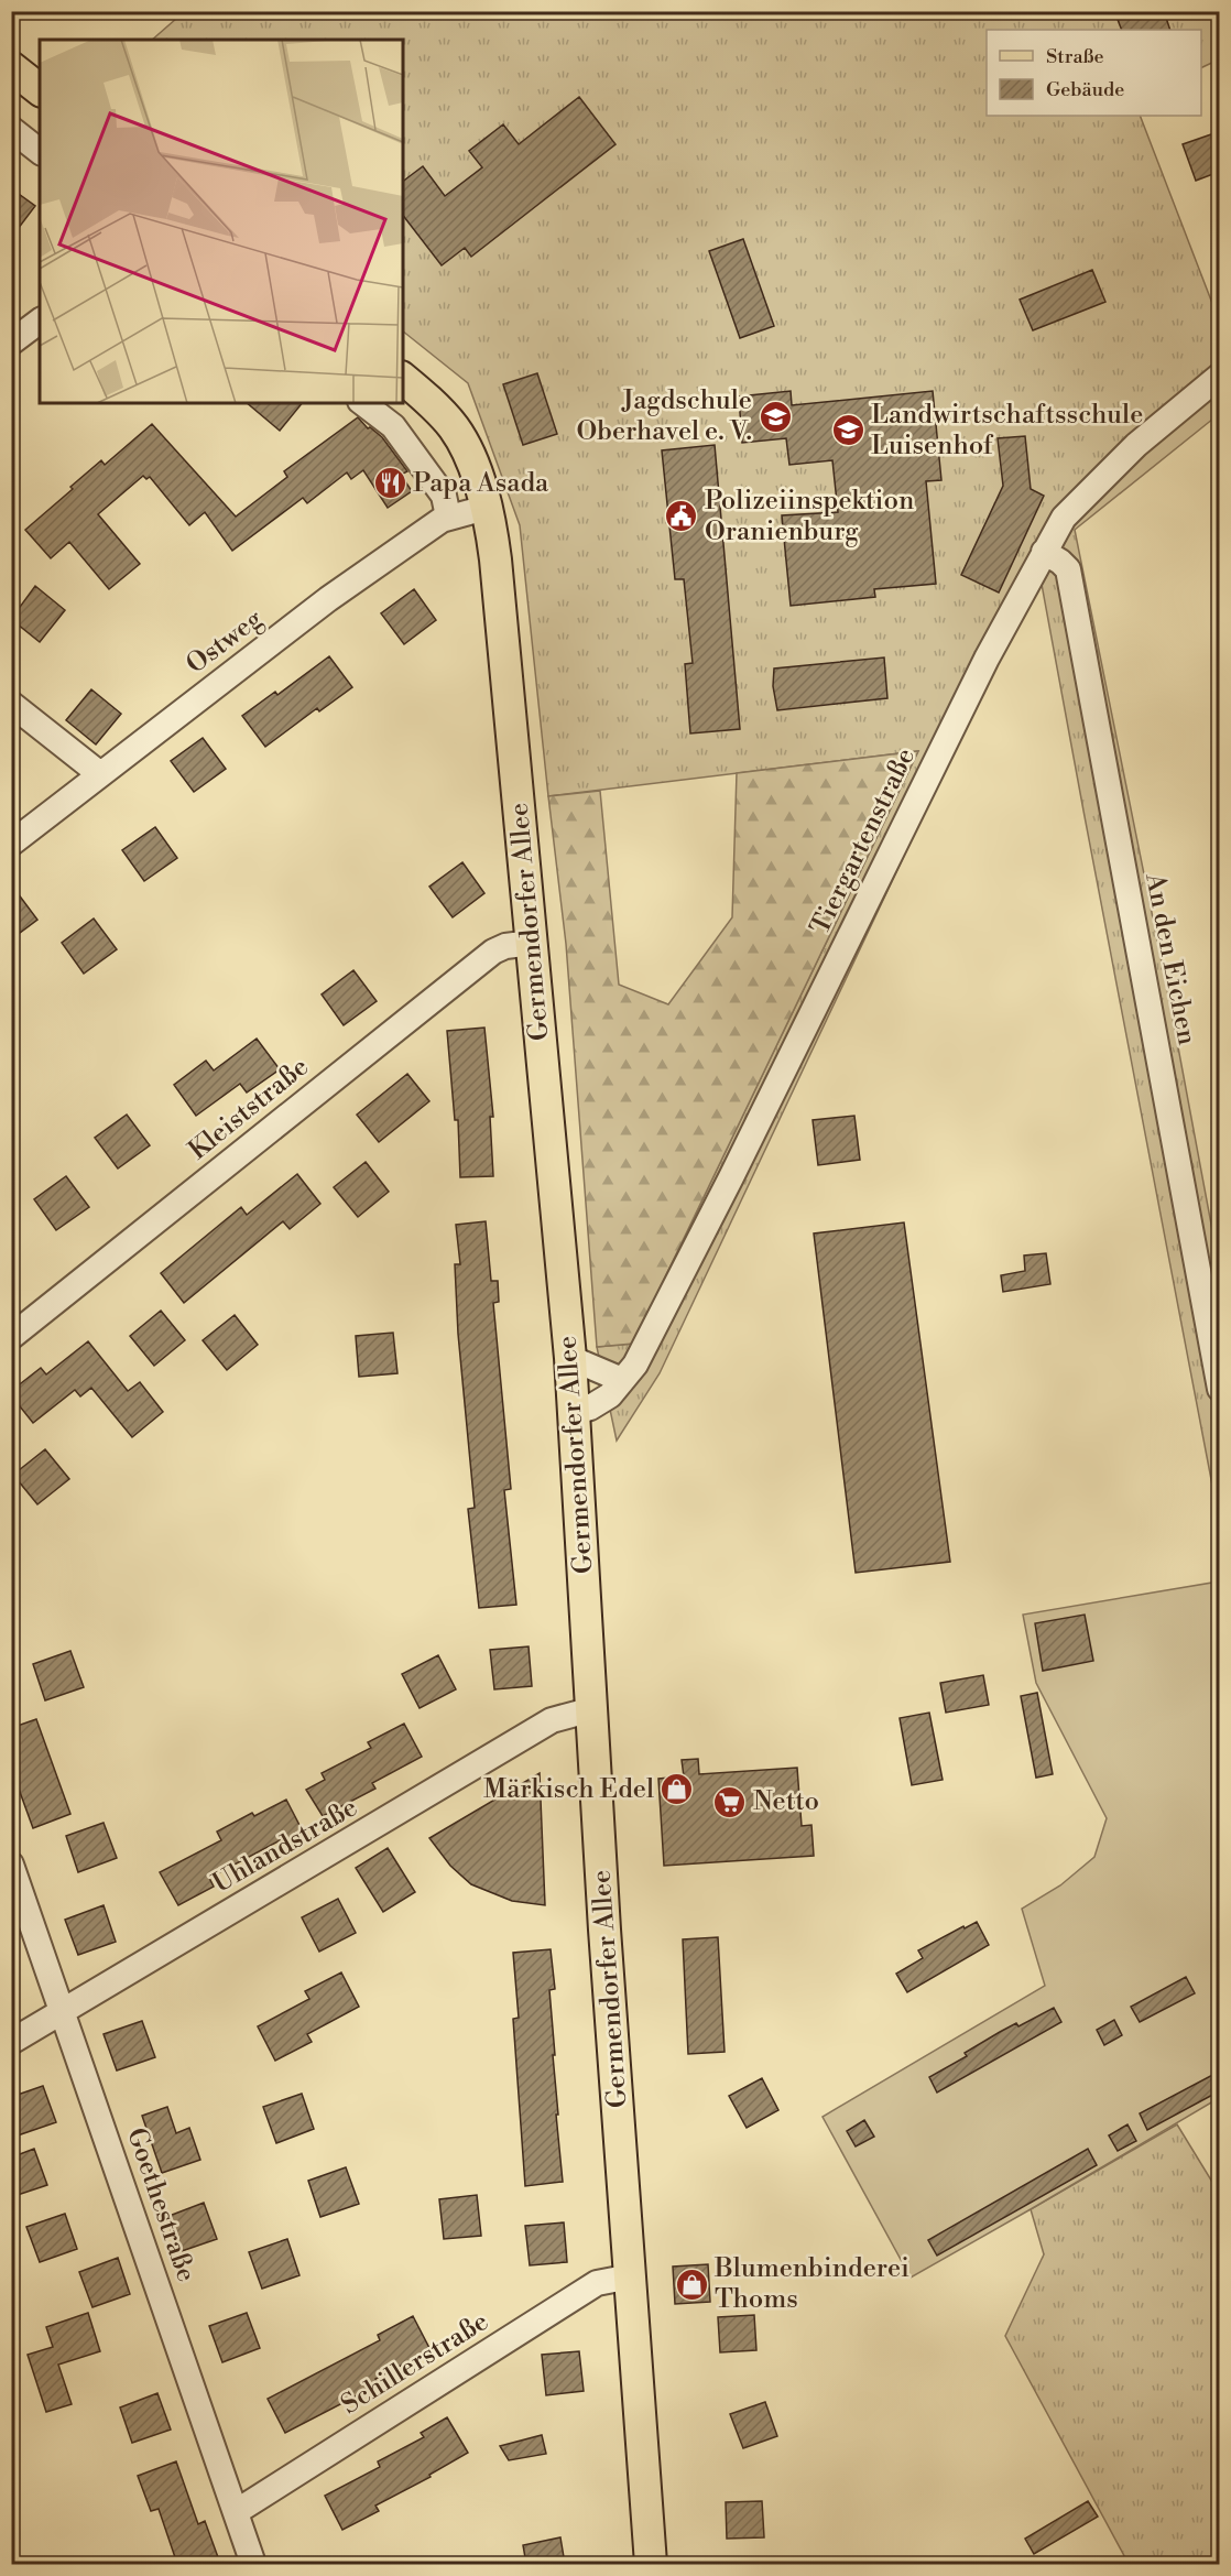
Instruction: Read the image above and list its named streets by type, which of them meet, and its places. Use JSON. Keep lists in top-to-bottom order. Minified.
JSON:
{"streets":{"main road":["Germendorfer Allee"],"street":["Ostweg","Tiergartenstraße","An den Eichen","Kleiststraße","Uhlandstraße","Goethestraße","Schillerstraße"]},"crossings":[["Ostweg","Germendorfer Allee"],["Tiergartenstraße","Germendorfer Allee"],["Tiergartenstraße","An den Eichen"],["Germendorfer Allee","Kleiststraße"],["Germendorfer Allee","Uhlandstraße"],["Germendorfer Allee","Schillerstraße"],["Uhlandstraße","Goethestraße"],["Goethestraße","Schillerstraße"]],"places":{"school or university":["Jagdschule Oberhavel e. V.","Landwirtschaftsschule Luisenhof"],"restaurant":["Papa Asada"],"public building":["Polizeiinspektion Oranienburg"],"shop":["Märkisch Edel","Blumenbinderei Thoms"],"supermarket":["Netto"]},"legend":["Straße","Gebäude"]}
